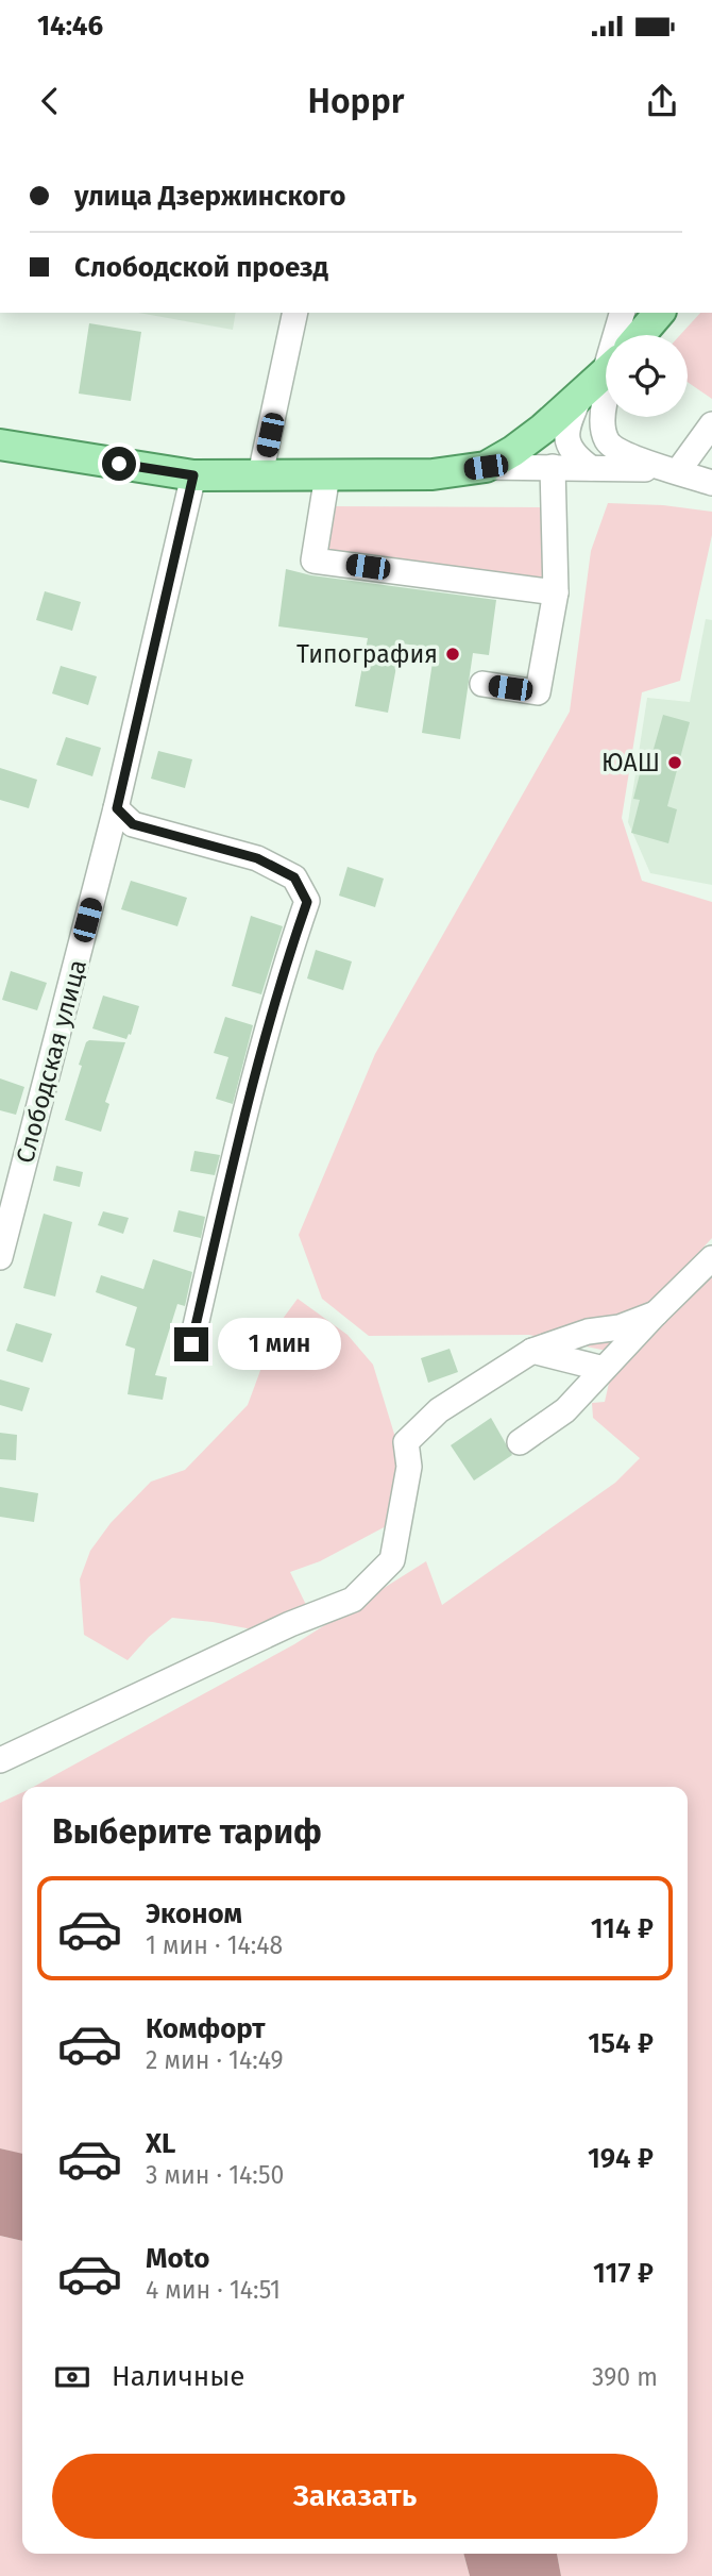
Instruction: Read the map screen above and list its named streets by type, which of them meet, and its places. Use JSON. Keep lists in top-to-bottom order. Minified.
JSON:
{"streets":{"street":["Слободская улица"]},"places":["Типография","ЮАШ"],"page":{"status":"14:46","header":"Hoppr","banner":["улица Дзержинского","Слободской проезд"],"bubble":"1 мин","heading":"Выберите тариф","list":[{"name":"Эконом","note":"1 мин · 14:48","value":"114 ₽"},{"name":"Комфорт","note":"2 мин · 14:49","value":"154 ₽"},{"name":"XL","note":"3 мин · 14:50","value":"194 ₽"},{"name":"Moto","note":"4 мин · 14:51","value":"117 ₽"}],"pay":["Наличные","390 m"],"buttons":"Заказать"}}
